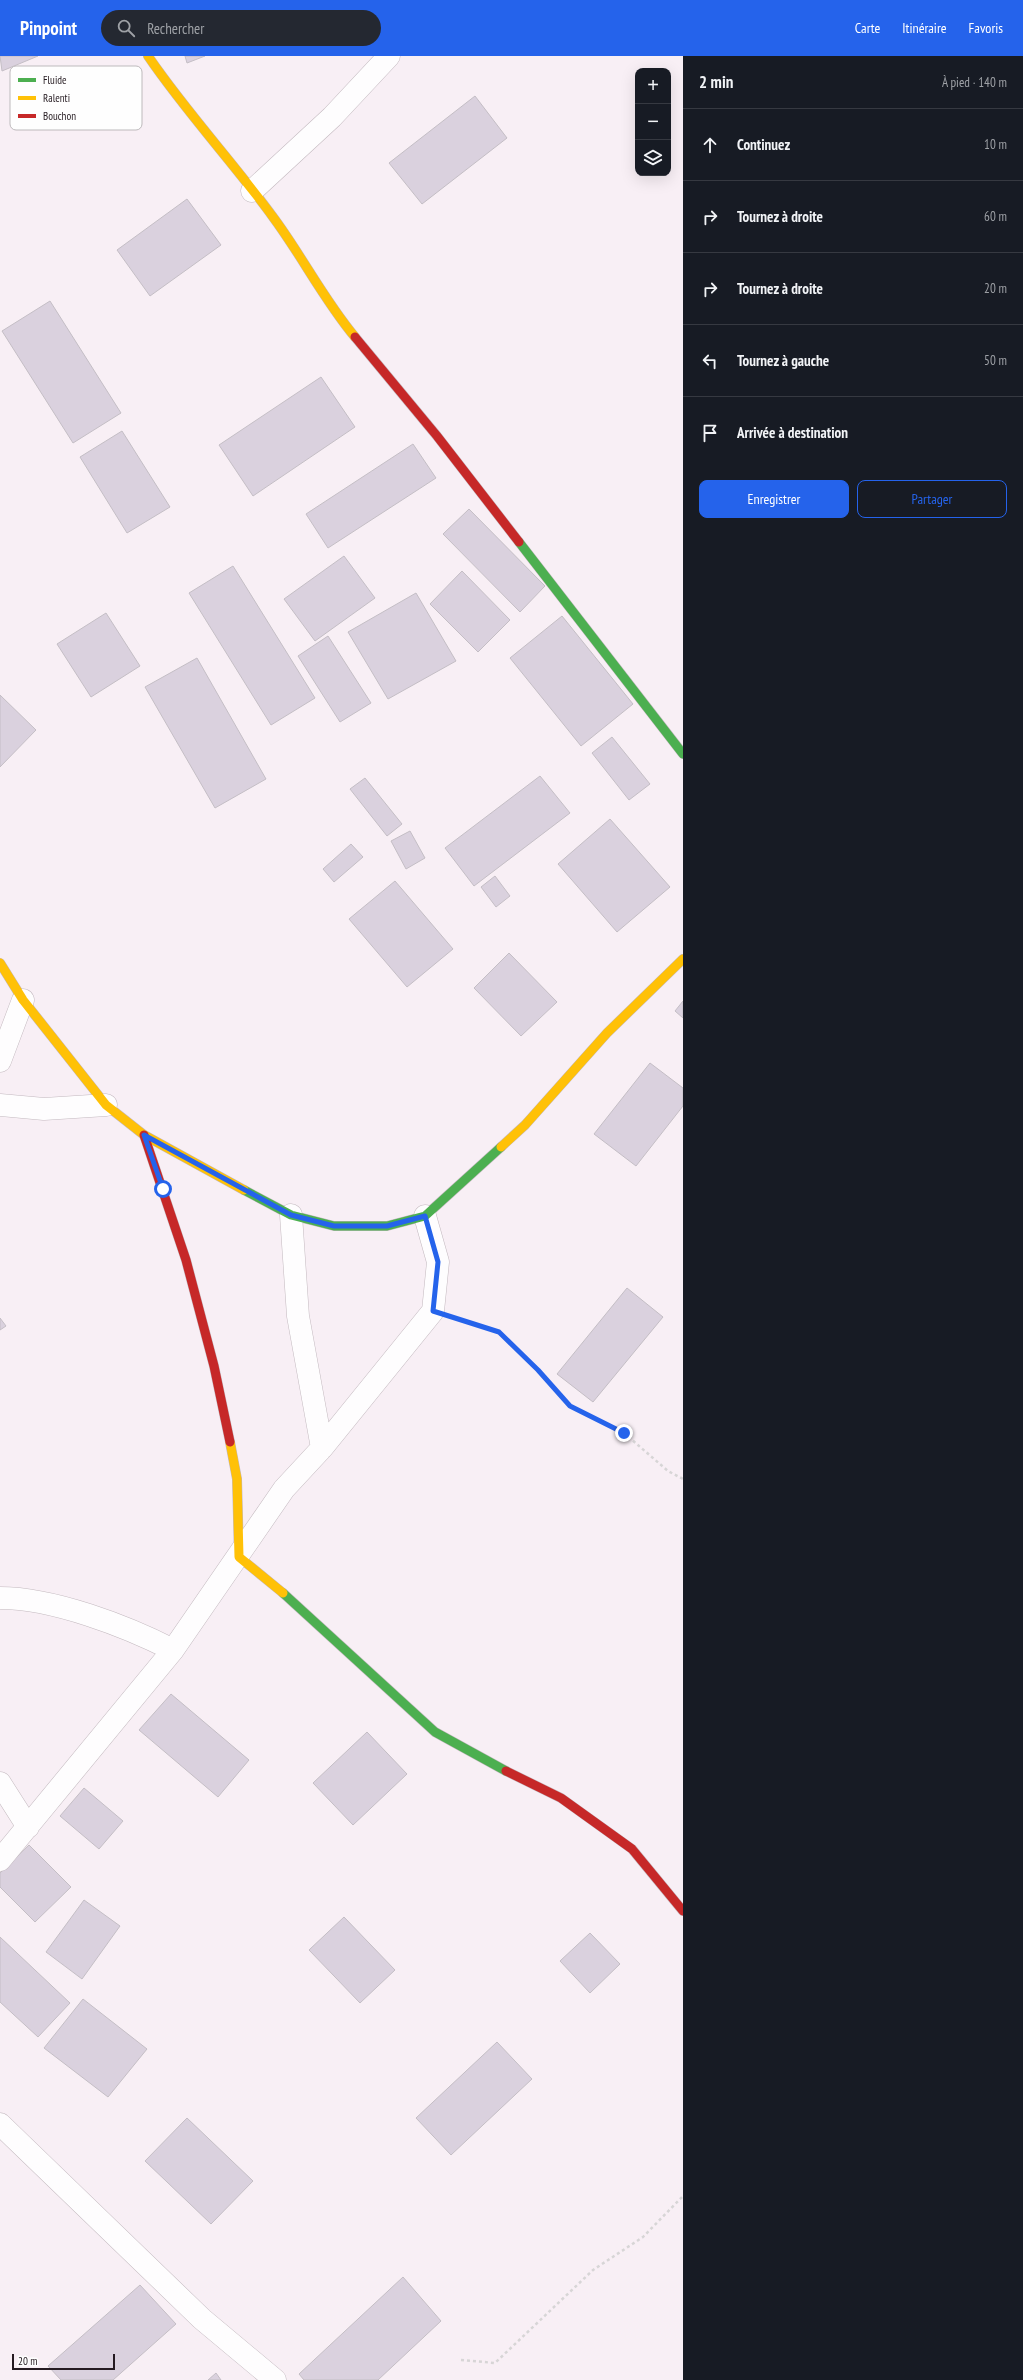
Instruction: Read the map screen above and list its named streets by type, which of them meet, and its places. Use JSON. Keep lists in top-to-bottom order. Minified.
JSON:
{"legend":["Fluide","Ralenti","Bouchon"],"scale_bar":"20 m","page":{"header":"Pinpoint","search":"Rechercher","nav":["Carte","Itinéraire","Favoris"],"heading":["2 min","À pied · 140 m"],"map_buttons":["+","−"],"list":[["Continuez","10 m"],["Tournez à droite","60 m"],["Tournez à droite","20 m"],["Tournez à gauche","50 m"],"Arrivée à destination"],"buttons":["Enregistrer","Partager"],"scale":"20 m"}}
